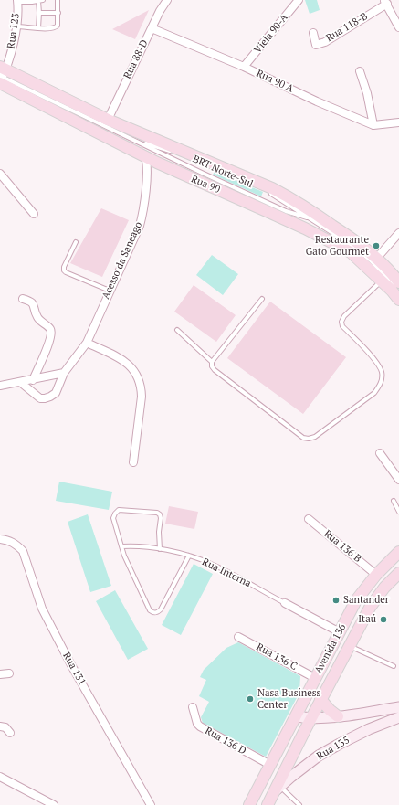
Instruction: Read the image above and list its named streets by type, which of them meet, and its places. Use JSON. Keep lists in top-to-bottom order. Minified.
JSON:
{"streets":{"main road":["Rua 90","Avenida 136","Rua 135"],"street":["Rua 118-B","Rua 123","Viela 90-A","Rua 88-D","Rua 90 A","Acesso da Saneago","Rua 136 B","Rua 136 C","Rua 131","Rua 136 D"],"lane":["BRT Norte-Sul","Rua Interna"]},"crossings":[["Rua 123","BRT Norte-Sul"],["Rua 123","Rua 90"],["Viela 90-A","Rua 90 A"],["Rua 88-D","Rua 90 A"],["BRT Norte-Sul","Rua 90"],["Rua 90","Acesso da Saneago"],["Rua 136 B","Avenida 136"],["Avenida 136","Rua 136 C"],["Avenida 136","Rua 136 D"],["Avenida 136","Rua 135"]],"places":["Restaurante Gato Gourmet","Santander","Itaú","Nasa Business Center"]}
